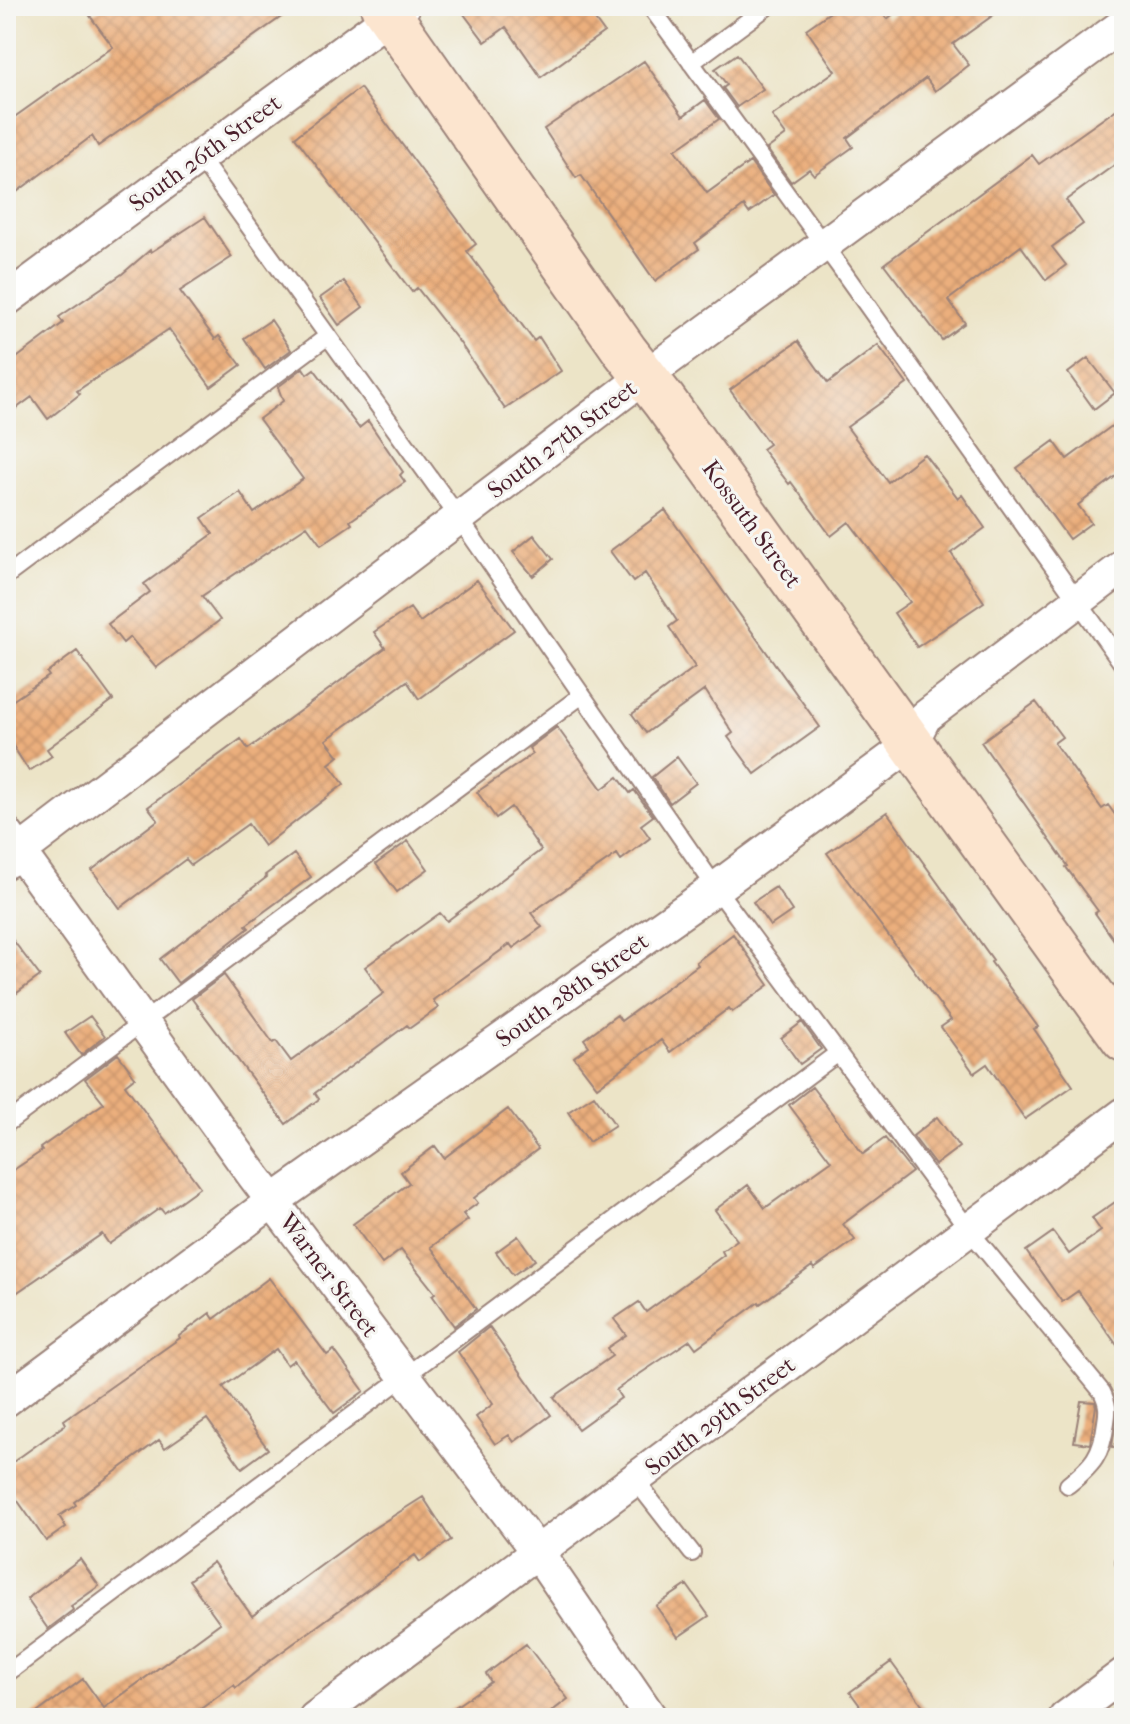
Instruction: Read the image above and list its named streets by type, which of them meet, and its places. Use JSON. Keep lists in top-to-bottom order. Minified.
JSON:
{"streets":{"street":["South 26th Street","South 27th Street","Kossuth Street","South 28th Street","Warner Street","South 29th Street"]},"crossings":[["South 26th Street","Kossuth Street"],["South 27th Street","Kossuth Street"],["South 27th Street","Warner Street"],["Kossuth Street","South 28th Street"],["South 28th Street","Warner Street"],["Warner Street","South 29th Street"]]}
